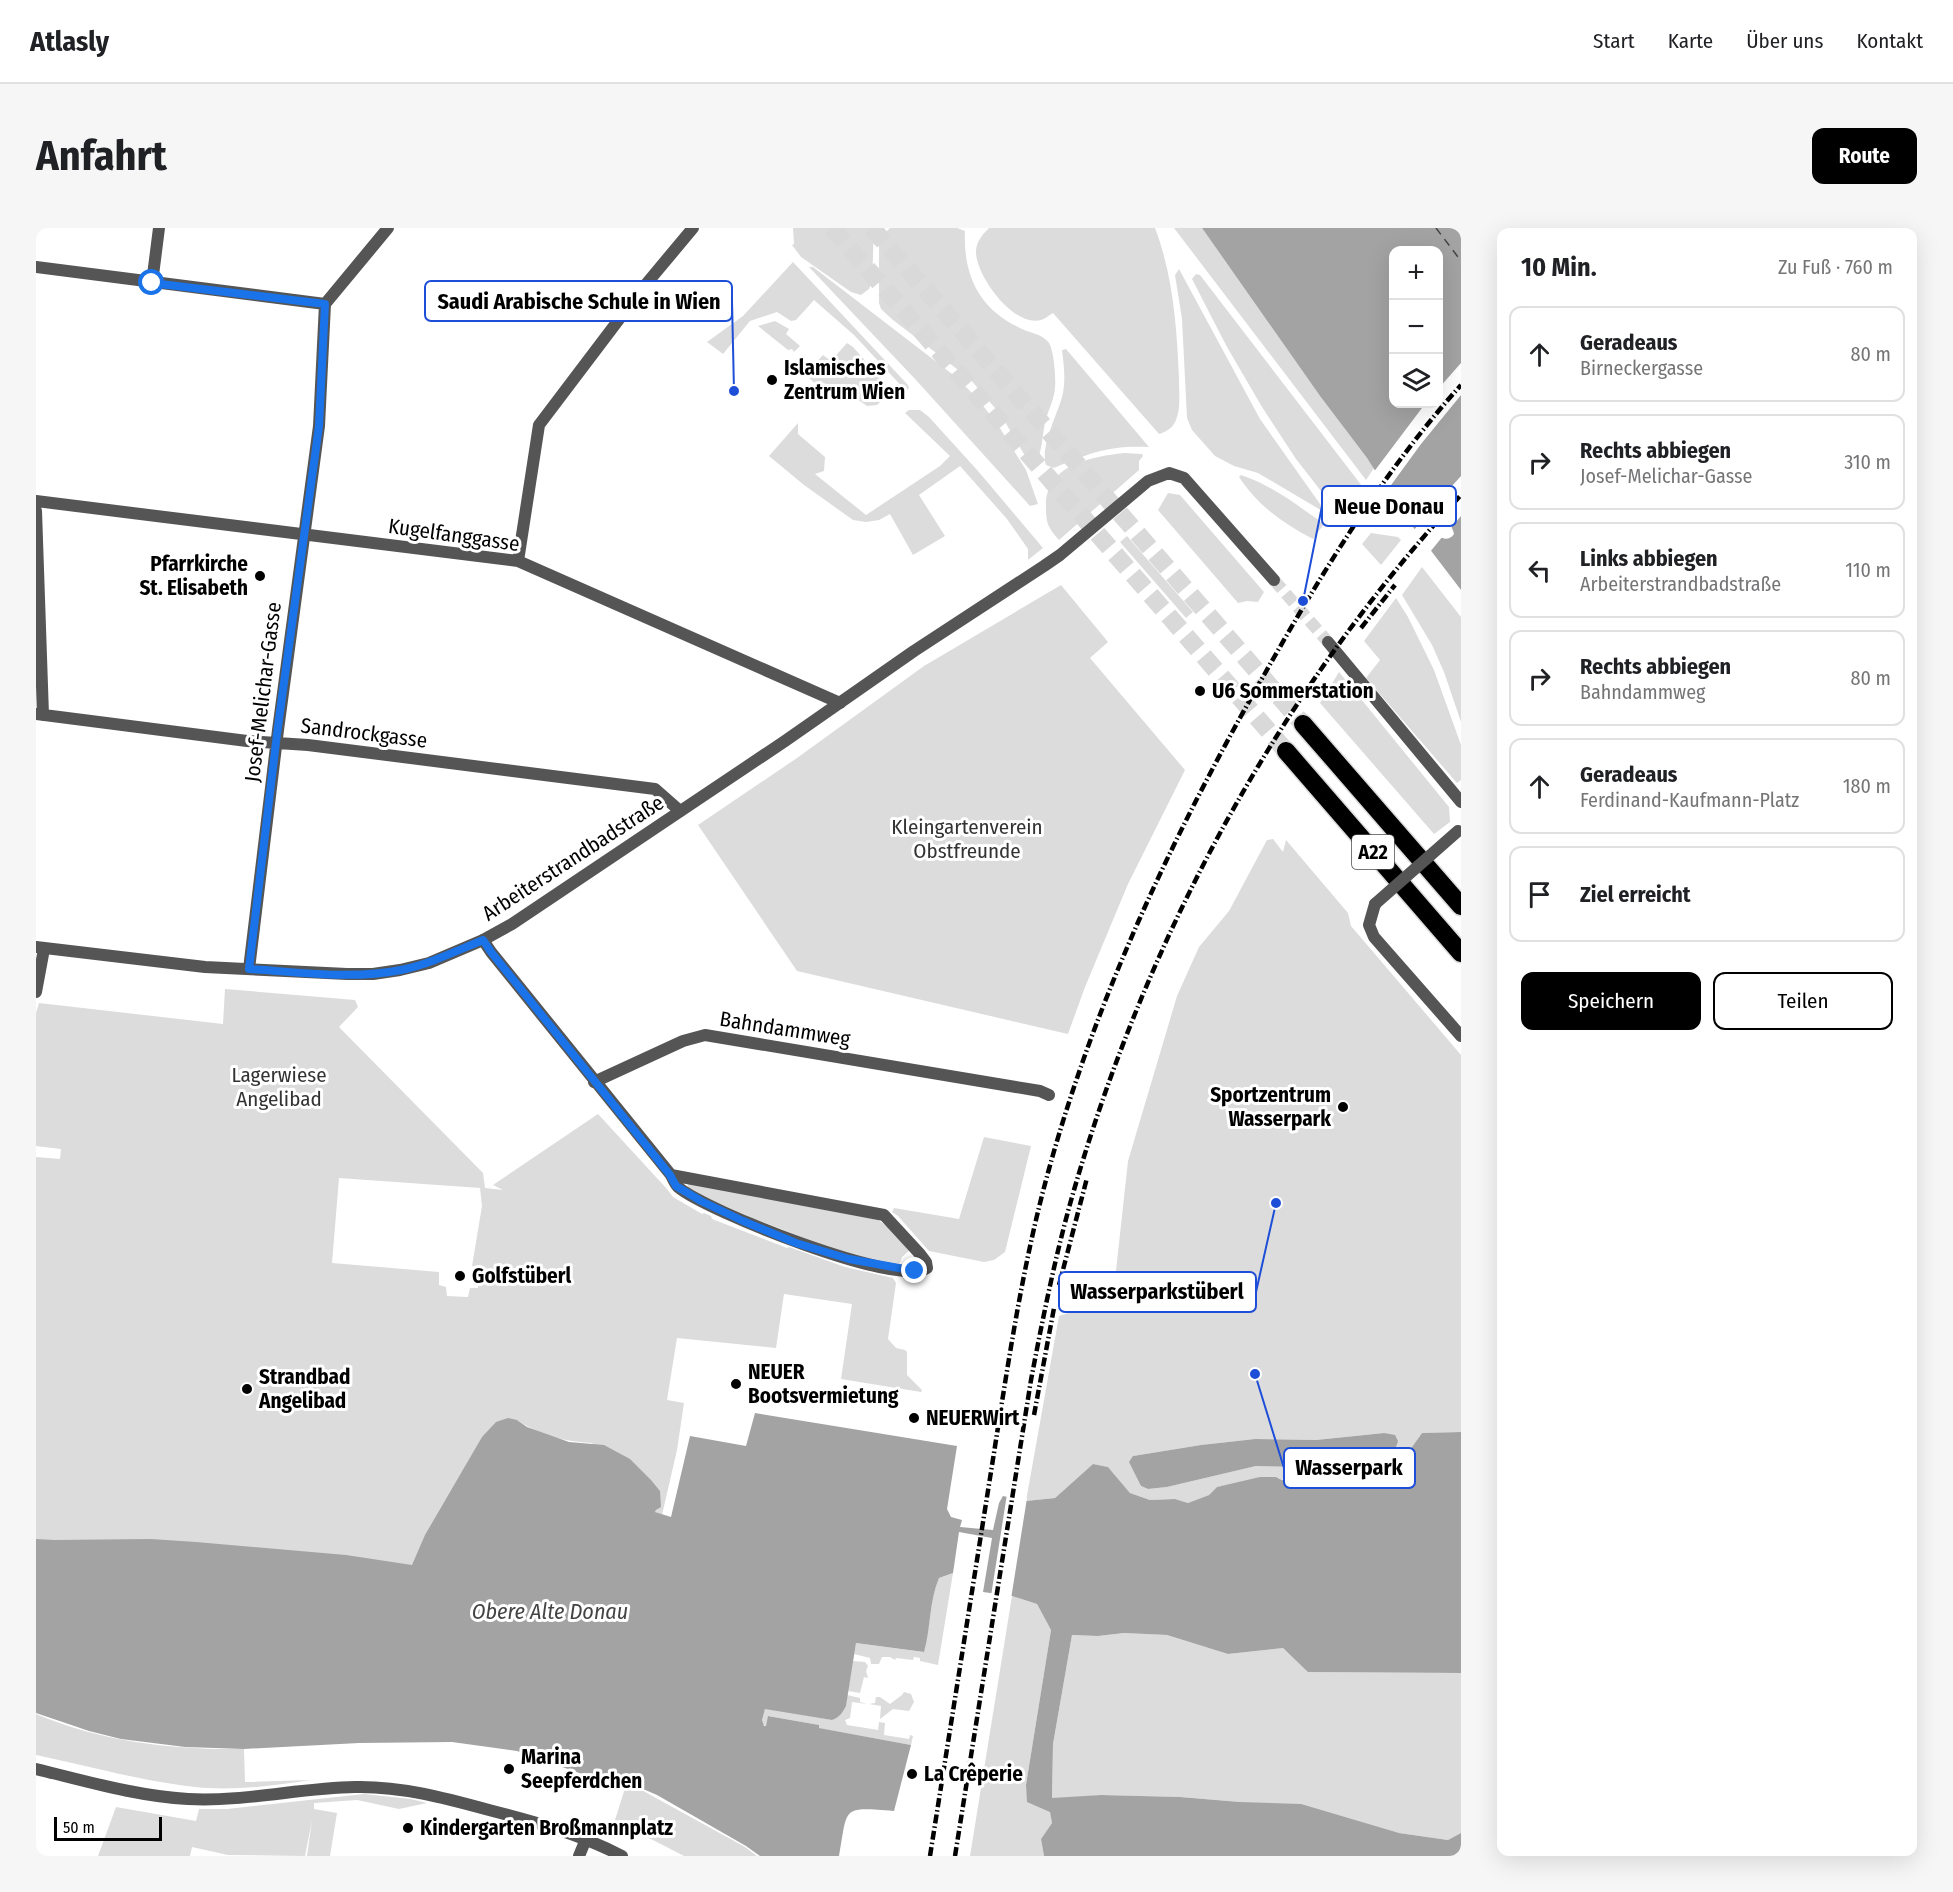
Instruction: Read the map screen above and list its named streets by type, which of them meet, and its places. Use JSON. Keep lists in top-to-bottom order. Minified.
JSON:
{"streets":{"highway":["A22"],"street":["Kugelfanggasse","Josef-Melichar-Gasse","Sandrockgasse","Arbeiterstrandbadstraße","Bahndammweg"]},"crossings":[["Kugelfanggasse","Josef-Melichar-Gasse"],["Kugelfanggasse","Arbeiterstrandbadstraße"],["Josef-Melichar-Gasse","Sandrockgasse"],["Josef-Melichar-Gasse","Arbeiterstrandbadstraße"],["Sandrockgasse","Arbeiterstrandbadstraße"]],"water":["Obere Alte Donau"],"parks":["Kleingartenverein Obstfreunde","Lagerwiese Angelibad"],"places":["Islamisches Zentrum Wien","Saudi Arabische Schule in Wien","Pfarrkirche St. Elisabeth","Neue Donau","U6 Sommerstation","Sportzentrum Wasserpark","Wasserparkstüberl","Golfstüberl","Wasserpark","NEUER Bootsvermietung","Strandbad Angelibad","NEUERWirt","Marina Seepferdchen","La Crêperie","Kindergarten Broßmannplatz"],"scale_bar":"50 m","page":{"header":"Atlasly","nav":["Start","Karte","Über uns","Kontakt"],"buttons":["Route",["Speichern","Teilen"]],"title":"Anfahrt","heading":["10 Min.","Zu Fuß · 760 m"],"map_buttons":["+","−"],"list":[["Geradeaus","Birneckergasse","80 m"],["Rechts abbiegen","Josef-Melichar-Gasse","310 m"],["Links abbiegen","Arbeiterstrandbadstraße","110 m"],["Rechts abbiegen","Bahndammweg","80 m"],["Geradeaus","Ferdinand-Kaufmann-Platz","180 m"],"Ziel erreicht"],"scale":"50 m"}}
